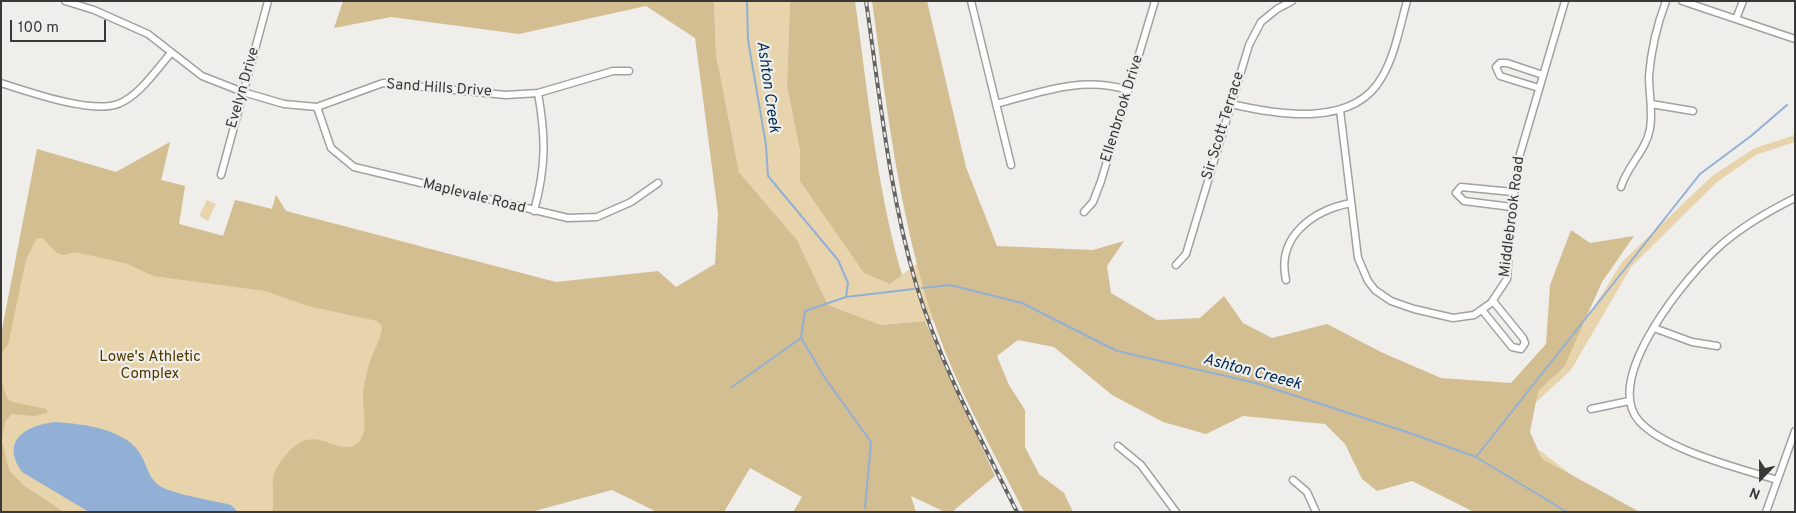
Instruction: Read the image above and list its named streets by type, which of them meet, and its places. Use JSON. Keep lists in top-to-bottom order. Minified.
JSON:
{"streets":{"street":["Evelyn Drive","Sand Hills Drive","Ellenbrook Drive","Sir Scott Terrace","Maplevale Road","Middlebrook Road"]},"crossings":[["Evelyn Drive","Sand Hills Drive"],["Sand Hills Drive","Maplevale Road"]],"water":["Ashton Creek","Ashton Creeek"],"parks":["Lowe's Athletic Complex"],"scale_bar":"100 m","north":"bottom"}
